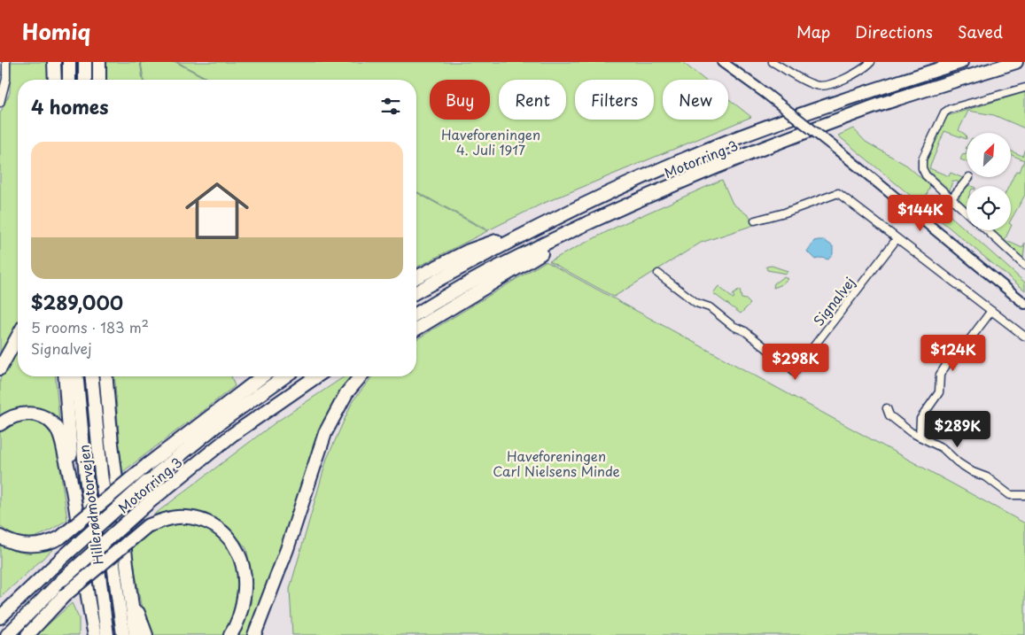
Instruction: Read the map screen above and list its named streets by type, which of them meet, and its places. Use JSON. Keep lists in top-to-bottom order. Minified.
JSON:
{"streets":{"highway":["Motorring 3","Hillerødmotorvejen"],"street":["Signalvej"]},"parks":["Haveforeningen 4. Juli 1917","Haveforeningen Carl Nielsens Minde"],"north":"top right","page":{"header":"Homiq","nav":["Map","Directions","Saved"],"chip":["Buy","Rent","Filters","New"],"heading":"4 homes","list":[{"name":"$289,000","note":"5 rooms · 183 m² · Signalvej"}],"price":["$144K","$124K","$298K","$289K"]}}
